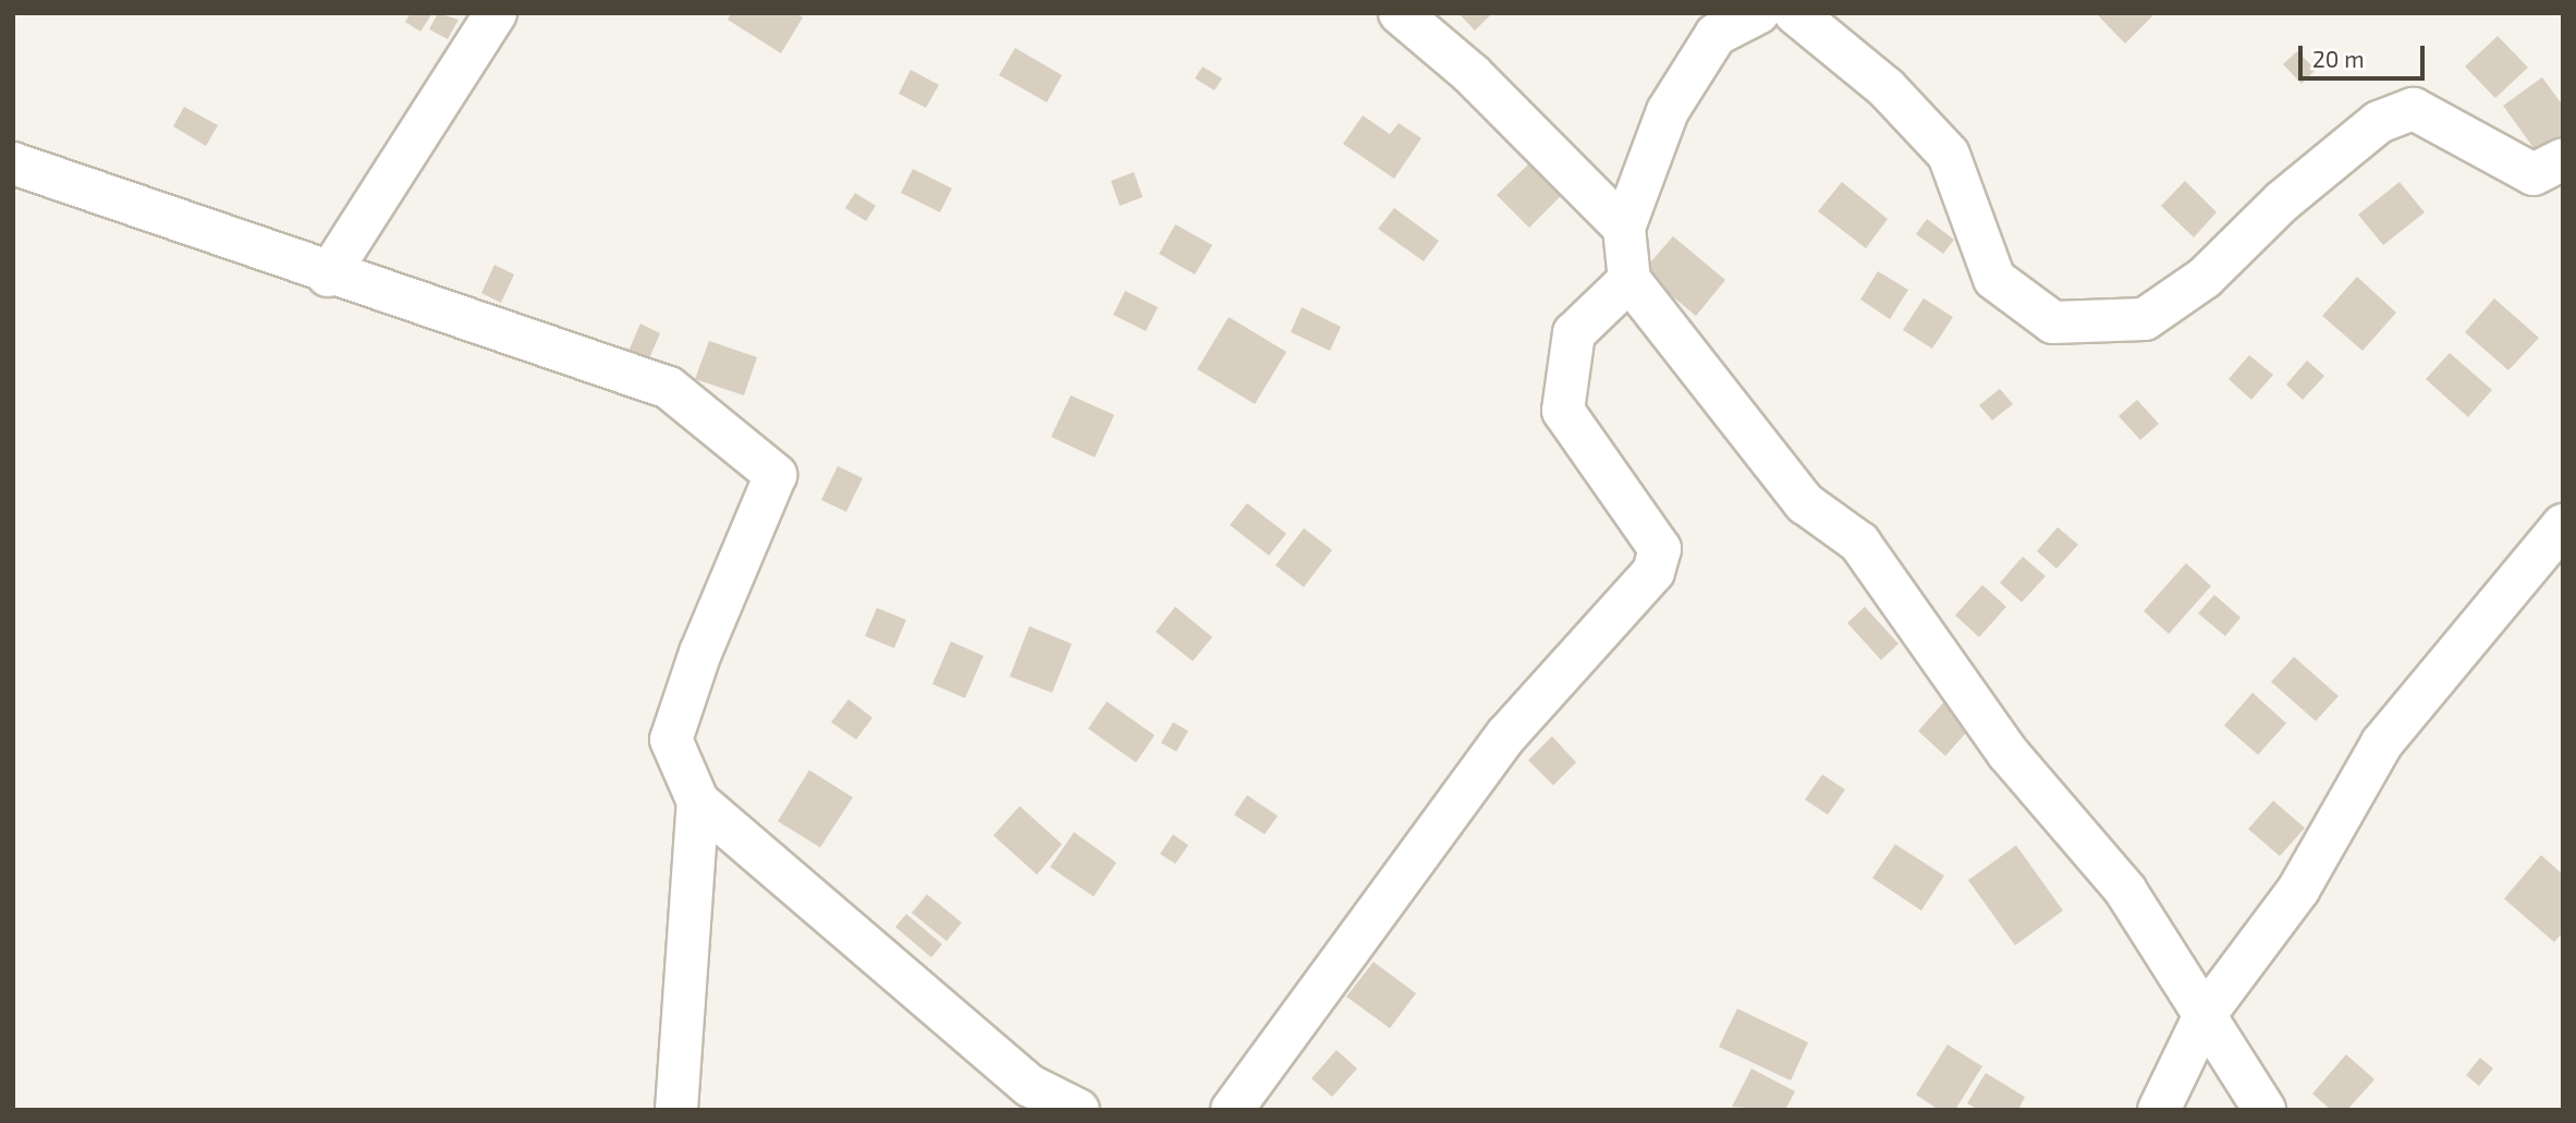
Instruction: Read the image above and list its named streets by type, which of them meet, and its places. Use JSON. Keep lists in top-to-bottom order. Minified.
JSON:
{"scale_bar":"20 m"}
